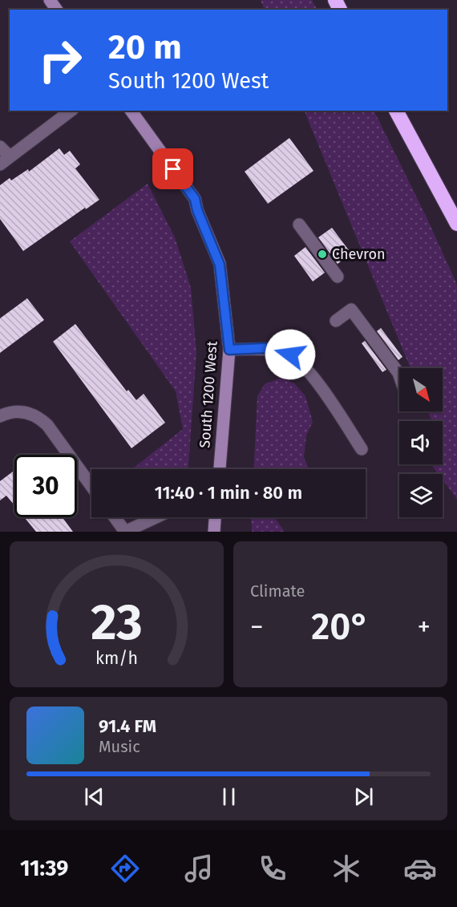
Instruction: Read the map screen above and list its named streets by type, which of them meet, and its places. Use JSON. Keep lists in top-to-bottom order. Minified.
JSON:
{"streets":{"main road":["South 1200 West"]},"places":["Chevron"],"north":"bottom right","page":{"turn":["20 m","South 1200 West"],"limit":"30","trip":"11:40 · 1 min · 80 m","tile":"Climate","heat":["−","20°","+"],"song":["91.4 FM","Music"],"tabs":"11:39","gauge":["23","km/h"]}}
